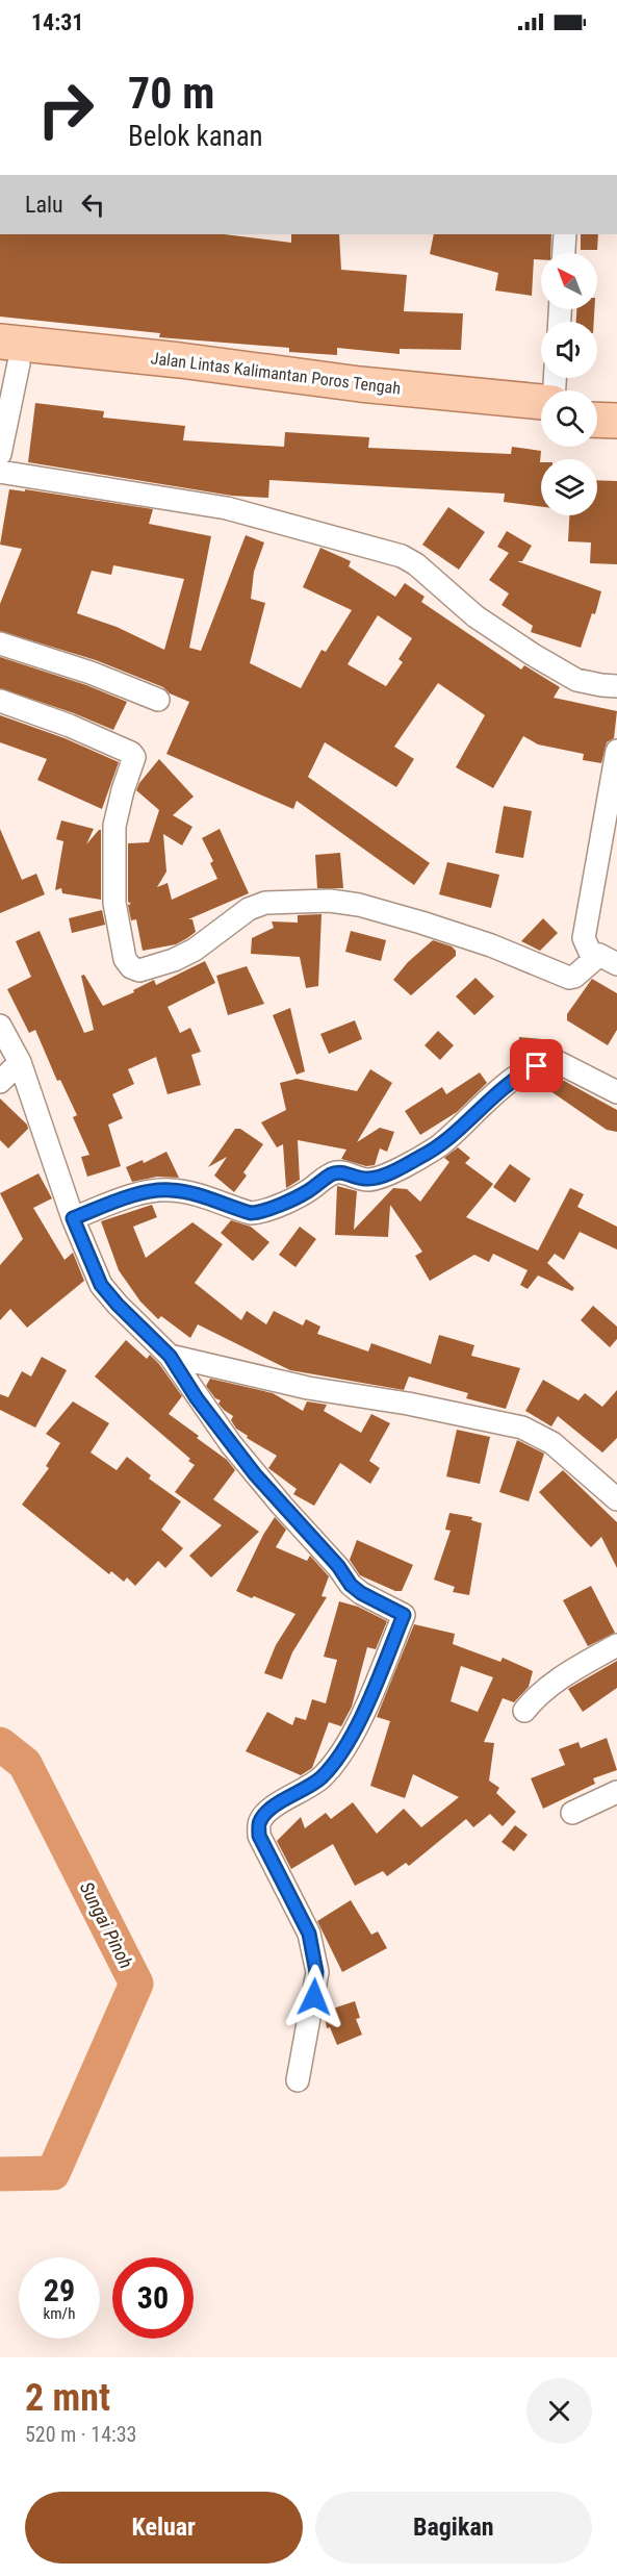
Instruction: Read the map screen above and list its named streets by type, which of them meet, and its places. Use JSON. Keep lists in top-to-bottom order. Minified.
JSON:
{"streets":{"main road":["Jalan Lintas Kalimantan Poros Tengah"]},"water":["Sungai Pinoh"],"north":"top left","page":{"status":"14:31","turn":["70 m","Belok kanan"],"then":"Lalu","speed":"29 km/h","limit":"30","heading":["2 mnt","520 m · 14:33"],"buttons":["Keluar","Bagikan"]}}
